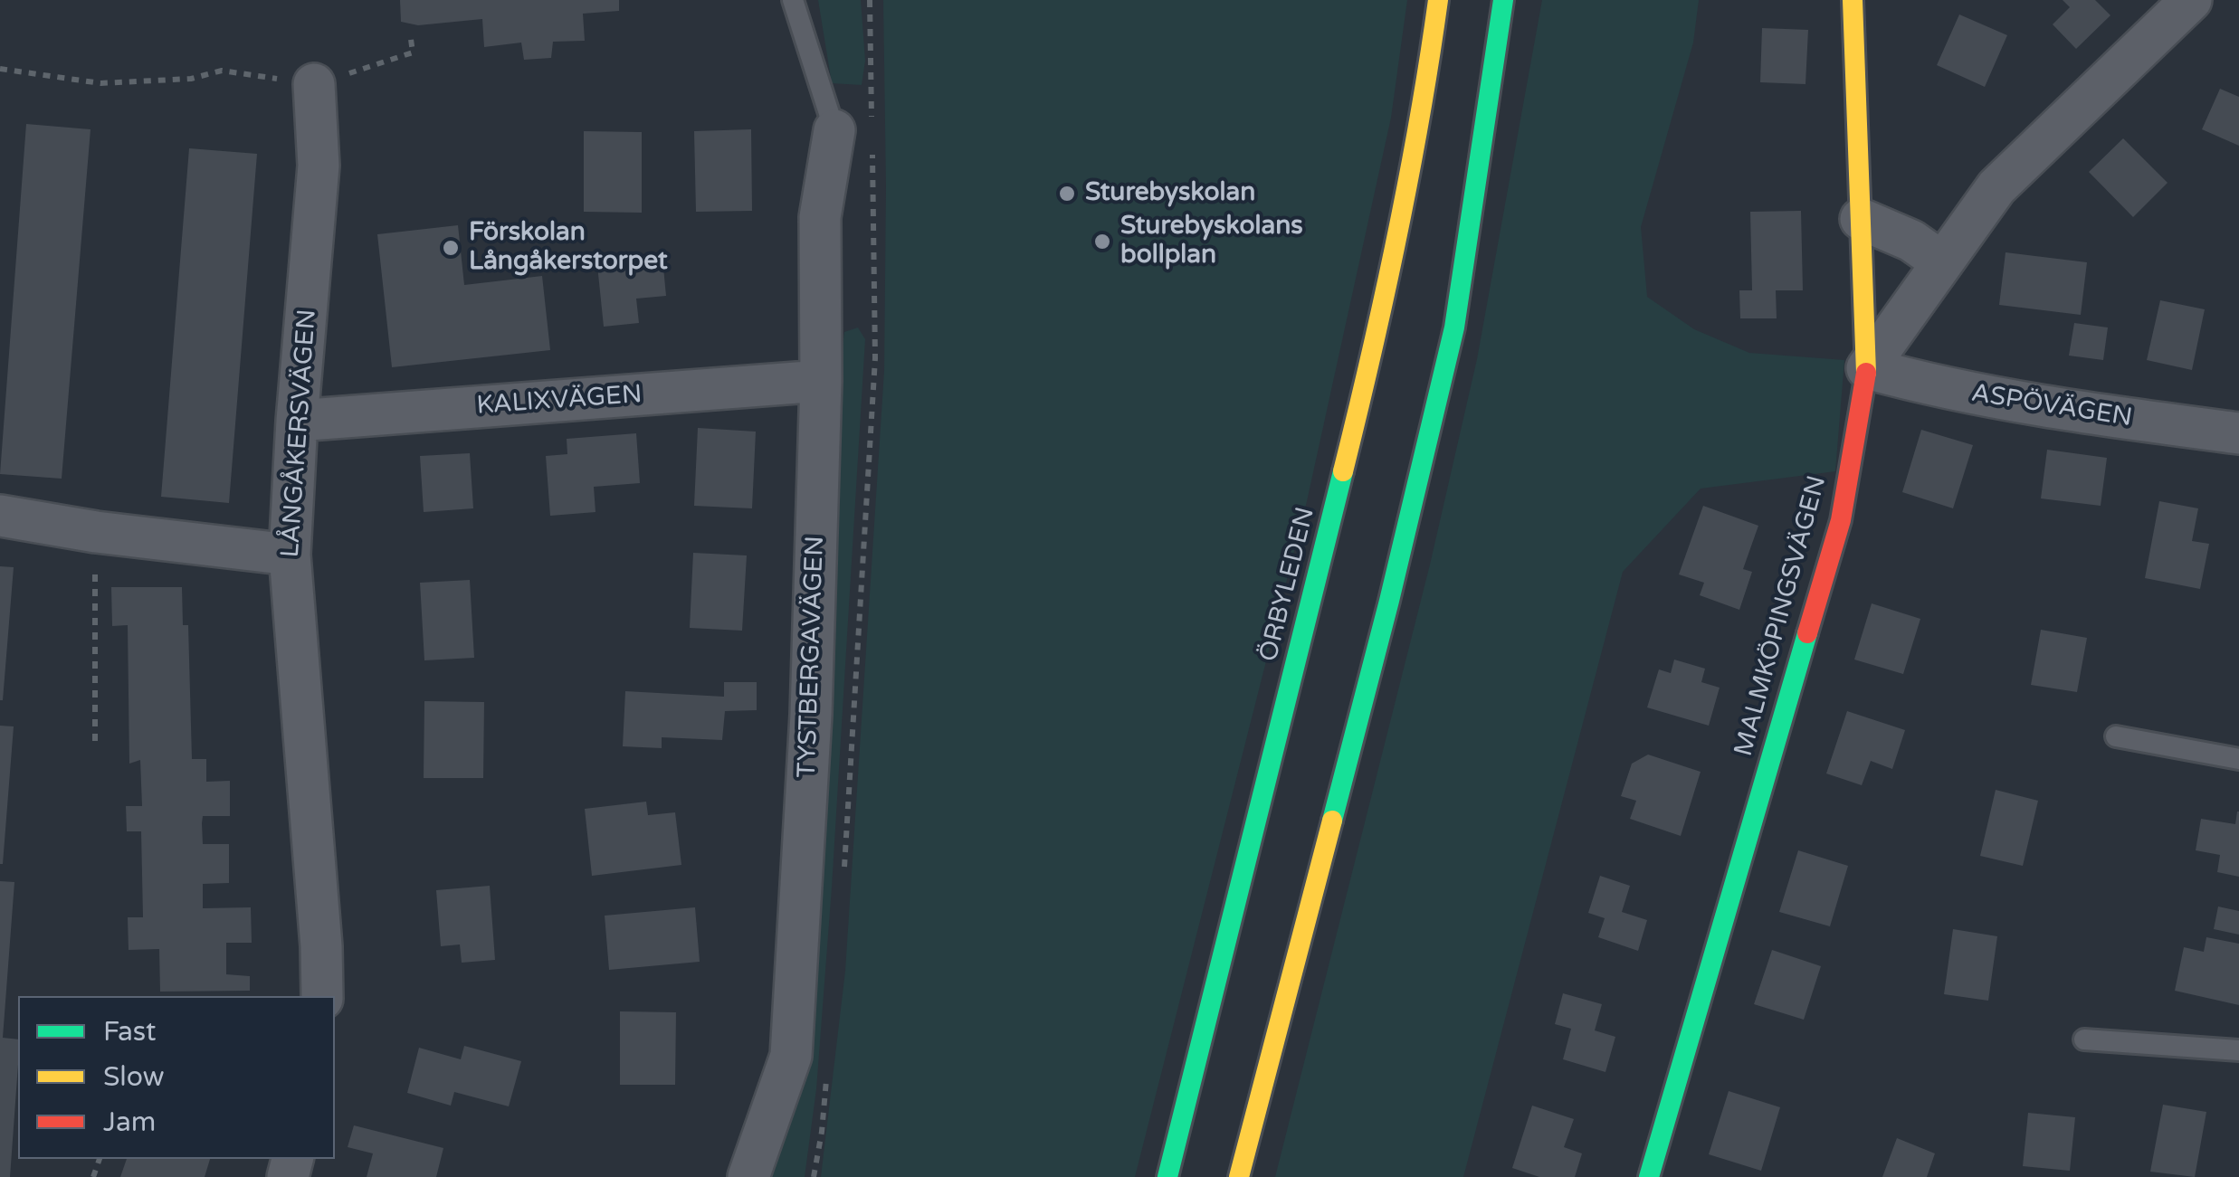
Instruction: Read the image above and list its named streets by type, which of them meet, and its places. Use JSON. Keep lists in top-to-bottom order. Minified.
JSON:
{"streets":{"main road":["ÖRBYLEDEN","MALMKÖPINGSVÄGEN"],"street":["KALIXVÄGEN","ASPÖVÄGEN","LÅNGÅKERSVÄGEN","TYSTBERGAVÄGEN"]},"crossings":[["KALIXVÄGEN","LÅNGÅKERSVÄGEN"],["KALIXVÄGEN","TYSTBERGAVÄGEN"],["ASPÖVÄGEN","MALMKÖPINGSVÄGEN"]],"places":["Sturebyskolan","Sturebyskolans bollplan","Förskolan Långåkerstorpet"],"legend":["Fast","Slow","Jam"]}
